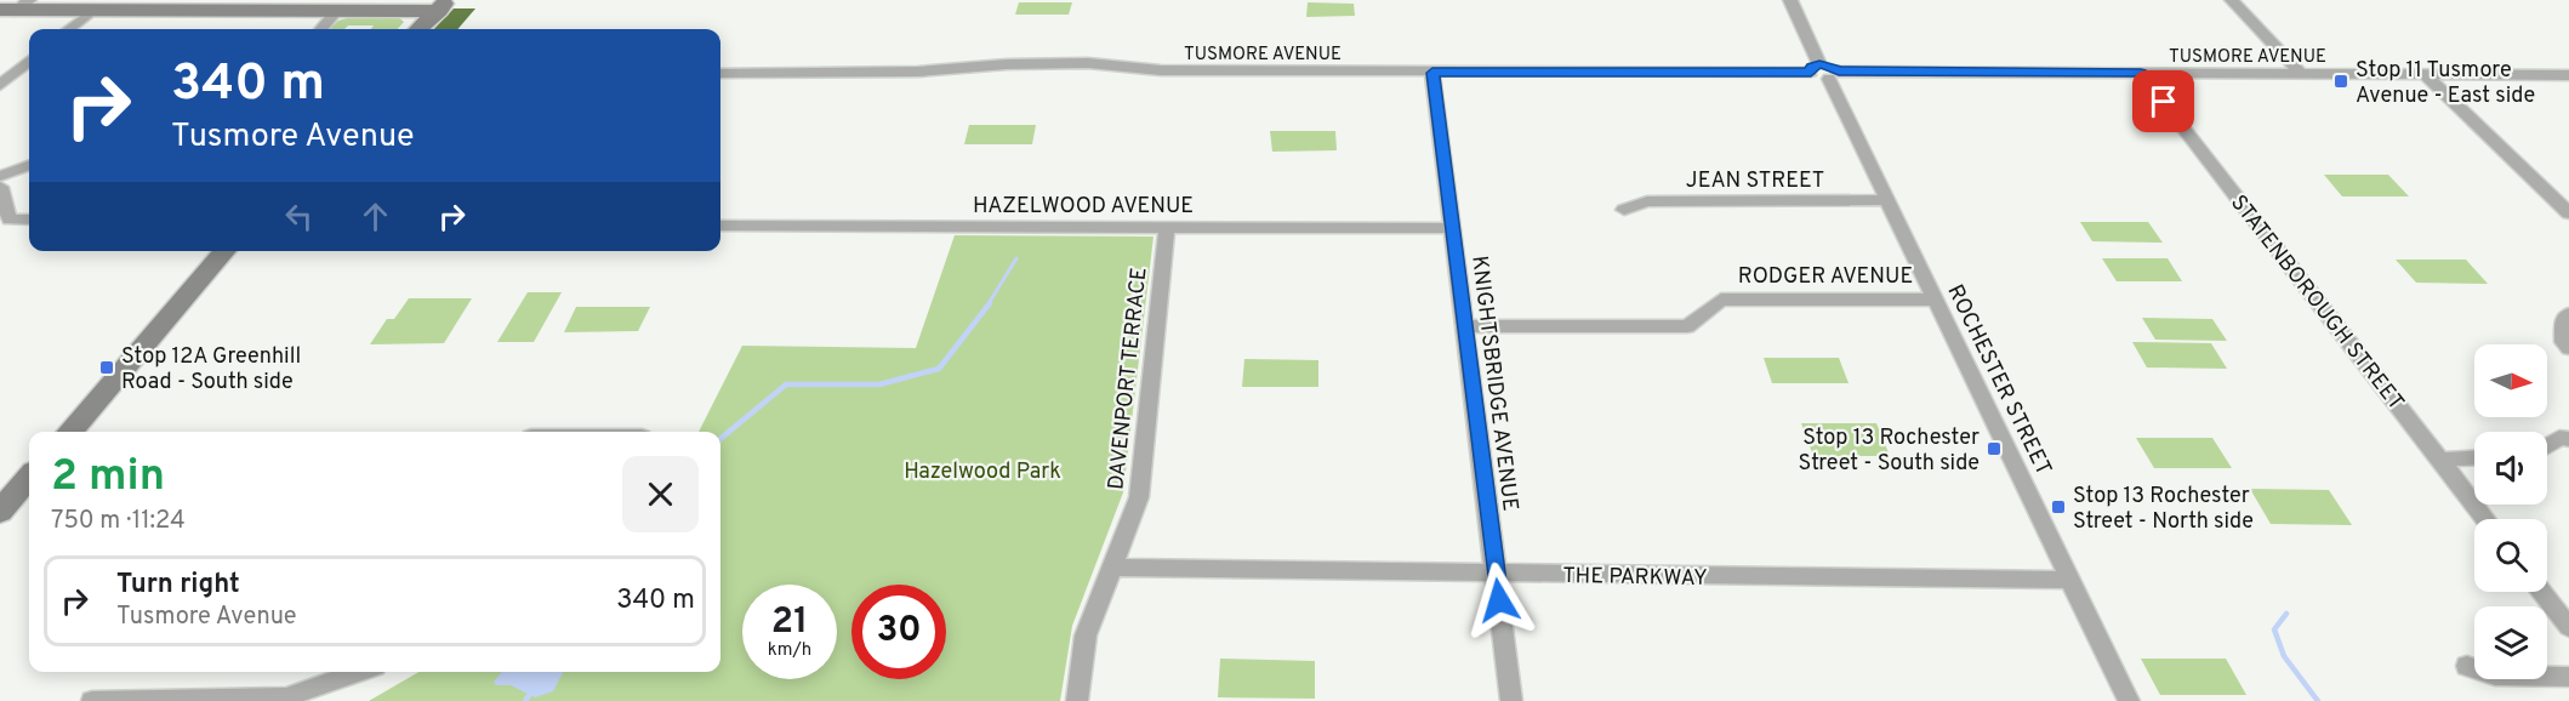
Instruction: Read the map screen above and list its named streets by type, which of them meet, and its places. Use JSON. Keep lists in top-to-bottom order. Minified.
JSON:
{"streets":{"street":["TUSMORE AVENUE","JEAN STREET","HAZELWOOD AVENUE","RODGER AVENUE","STATENBOROUGH STREET","DAVENPORT TERRACE","ROCHESTER STREET","KNIGHTSBRIDGE AVENUE","THE PARKWAY"]},"crossings":[["TUSMORE AVENUE","STATENBOROUGH STREET"],["TUSMORE AVENUE","ROCHESTER STREET"],["TUSMORE AVENUE","KNIGHTSBRIDGE AVENUE"],["JEAN STREET","ROCHESTER STREET"],["HAZELWOOD AVENUE","DAVENPORT TERRACE"],["HAZELWOOD AVENUE","KNIGHTSBRIDGE AVENUE"],["RODGER AVENUE","ROCHESTER STREET"],["RODGER AVENUE","KNIGHTSBRIDGE AVENUE"],["DAVENPORT TERRACE","THE PARKWAY"],["ROCHESTER STREET","THE PARKWAY"],["KNIGHTSBRIDGE AVENUE","THE PARKWAY"]],"parks":["Hazelwood Park"],"places":{"transit":["Stop 11 Tusmore Avenue - East side","Stop 12A Greenhill Road - South side","Stop 13 Rochester Street - South side","Stop 13 Rochester Street - North side"]},"north":"right","page":{"turn":["340 m","Tusmore Avenue"],"heading":["2 min","750 m · 11:24"],"list":[{"name":"Turn right","note":"Tusmore Avenue","value":"340 m"}],"speed":"21 km/h","limit":"30"}}
